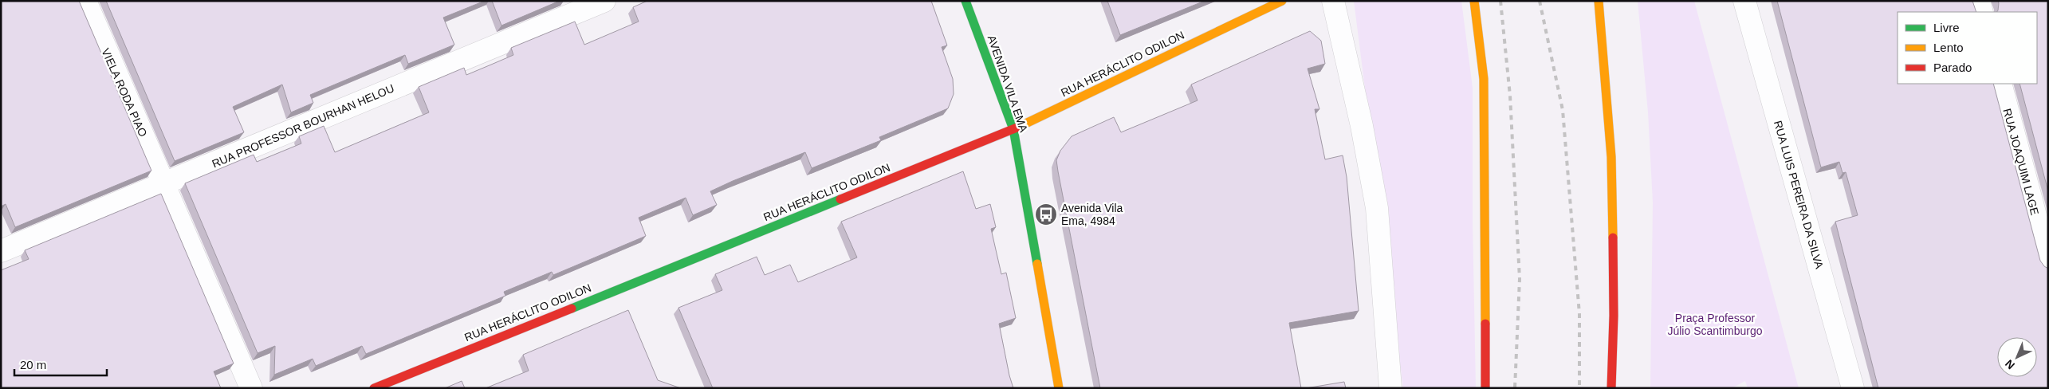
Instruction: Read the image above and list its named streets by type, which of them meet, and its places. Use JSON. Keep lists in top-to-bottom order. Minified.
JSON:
{"streets":{"main road":["RUA HERÁCLITO ODILON","AVENIDA VILA EMA"],"street":["VIELA RODA PIAO","RUA PROFESSOR BOURHAN HELOU","RUA JOAQUIM LAGE","RUA LUIS PEREIRA DA SILVA"]},"crossings":[["RUA HERÁCLITO ODILON","AVENIDA VILA EMA"],["VIELA RODA PIAO","RUA PROFESSOR BOURHAN HELOU"]],"parks":["Praça Professor Júlio Scantimburgo"],"places":{"bus stop":["Avenida Vila Ema, 4984"]},"legend":["Livre","Lento","Parado"],"scale_bar":"20 m","north":"bottom left"}
